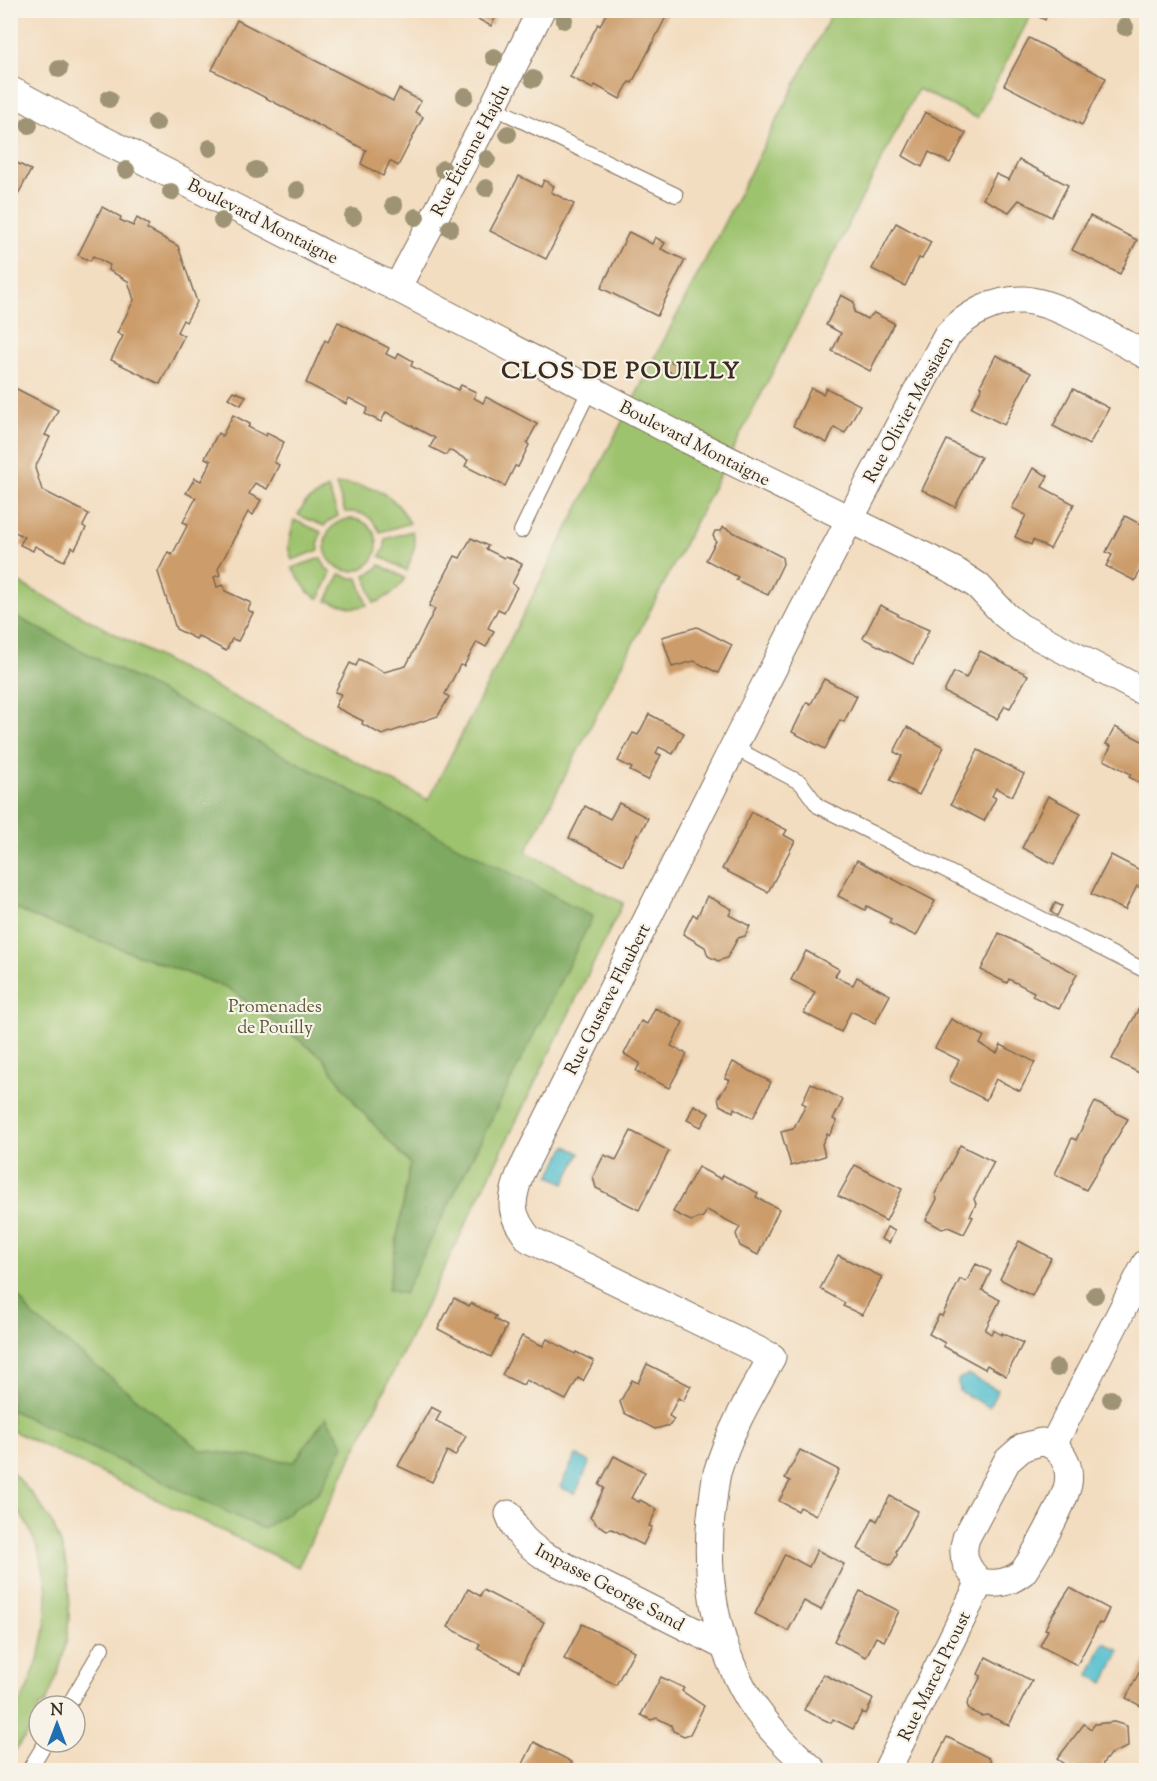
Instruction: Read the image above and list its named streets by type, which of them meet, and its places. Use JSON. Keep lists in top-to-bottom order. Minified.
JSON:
{"streets":{"street":["Rue Étienne Hajdu","Boulevard Montaigne","Rue Olivier Messiaen","Rue Gustave Flaubert","Impasse George Sand","Rue Marcel Proust"]},"crossings":[["Rue Étienne Hajdu","Boulevard Montaigne"],["Boulevard Montaigne","Rue Olivier Messiaen"],["Boulevard Montaigne","Rue Gustave Flaubert"],["Rue Olivier Messiaen","Rue Gustave Flaubert"],["Rue Gustave Flaubert","Impasse George Sand"]],"districts":["CLOS DE POUILLY"],"parks":["Promenades de Pouilly"],"north":"top"}
